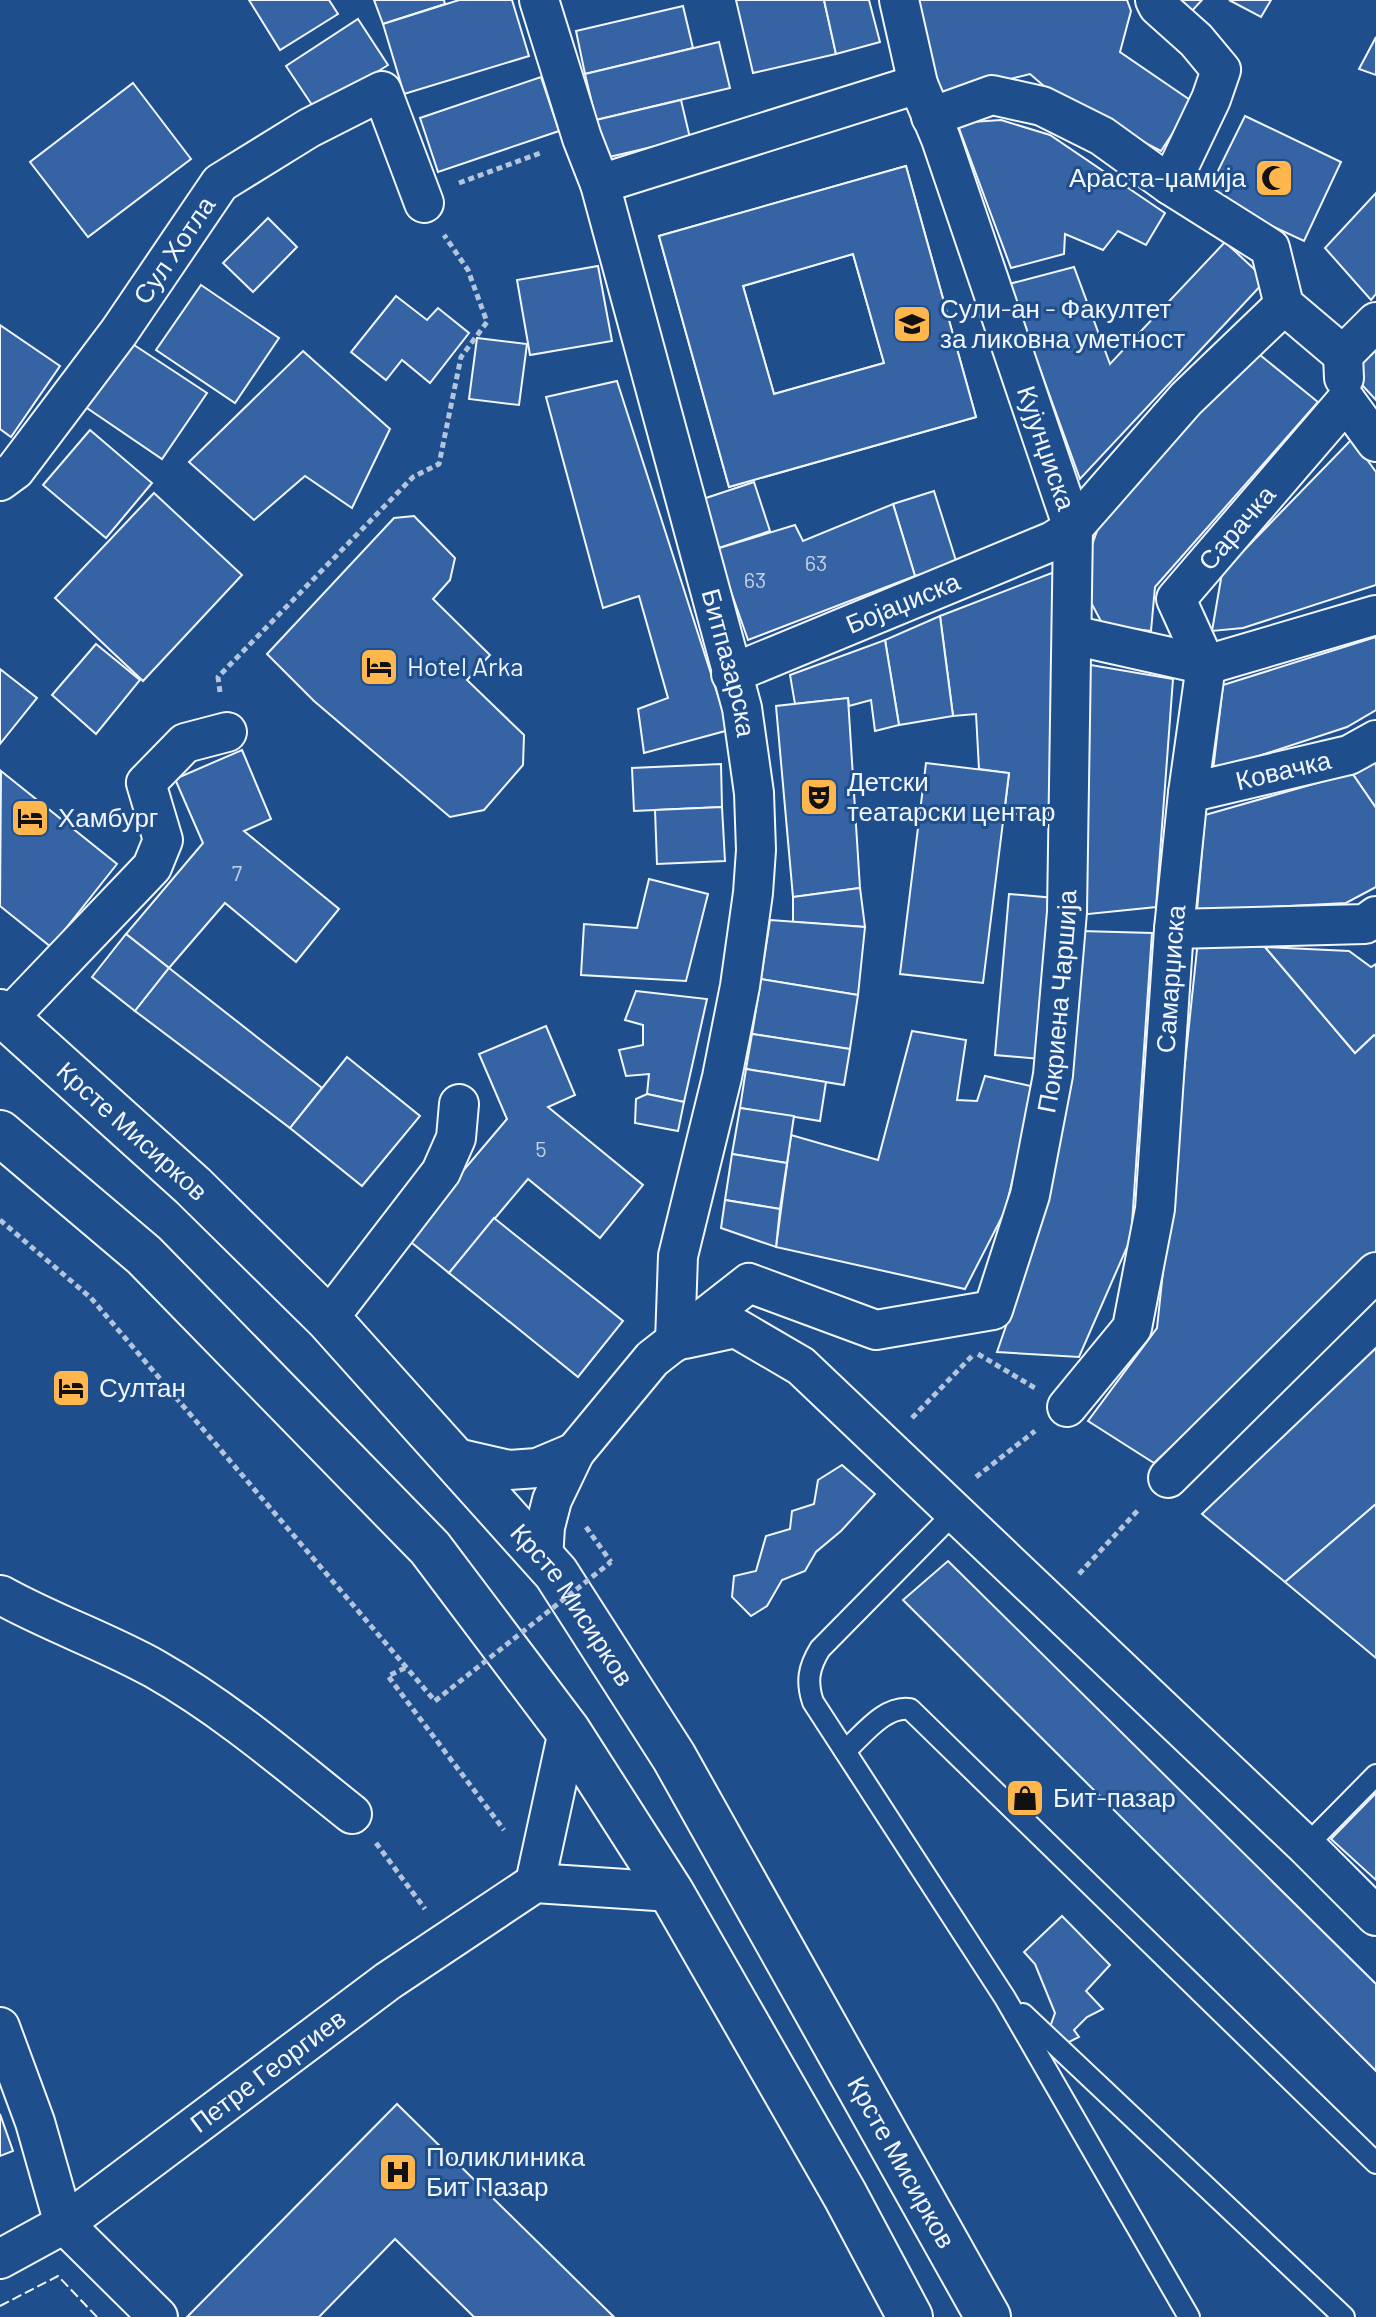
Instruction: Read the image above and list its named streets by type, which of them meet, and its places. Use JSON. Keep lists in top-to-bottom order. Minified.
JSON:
{"streets":{"street":["Сул Хотла","Кујунџиска","Сарачка","Бојаџиска","Битпазарска","Ковачка","Самарџиска","Покриена Чаршија","Крсте Мисирков","Петре Георгиев"]},"crossings":[["Кујунџиска","Бојаџиска"],["Кујунџиска","Покриена Чаршија"],["Сарачка","Самарџиска"],["Бојаџиска","Битпазарска"],["Битпазарска","Покриена Чаршија"],["Ковачка","Самарџиска"]],"places":{"mosque":["Араста-џамија"],"school or university":["Сули-ан - Факултет за ликовна уметност"],"hotel":["Hotel Arka","Хамбург","Султан"],"theatre":["Детски театарски центар"],"shop":["Бит-пазар"],"hospital":["Поликлиника Бит Пазар"]},"house_numbers":["63","63","7","5"]}
